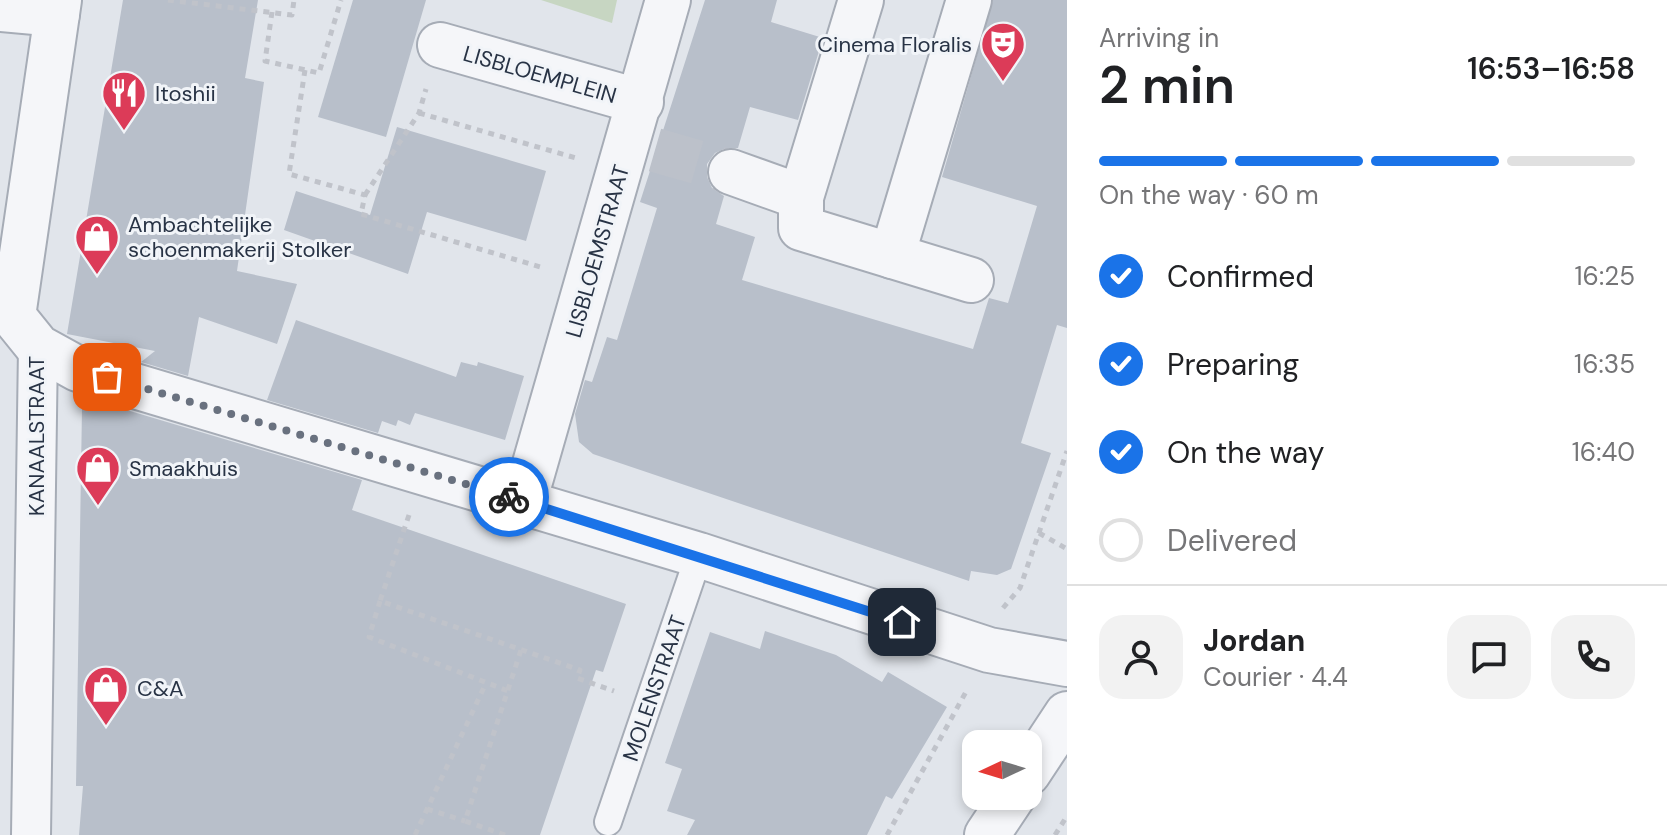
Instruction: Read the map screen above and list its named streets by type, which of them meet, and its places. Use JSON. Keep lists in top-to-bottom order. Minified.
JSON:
{"streets":{"street":["LISBLOEMPLEIN","LISBLOEMSTRAAT","KANAALSTRAAT"],"lane":["MOLENSTRAAT"]},"crossings":[["LISBLOEMPLEIN","LISBLOEMSTRAAT"]],"places":{"theatre":["Cinema Floralis"],"restaurant":["Itoshii"],"shop":["Ambachtelijke schoenmakerij Stolker","Smaakhuis","C&A"]},"north":"left","page":{"heading":["2 min","Arriving in","16:53–16:58"],"panel":["Jordan","Courier · 4.4"],"bar":"On the way · 60 m","list":[["Confirmed","16:25"],["Preparing","16:35"],["On the way","16:40"],"Delivered"]}}
